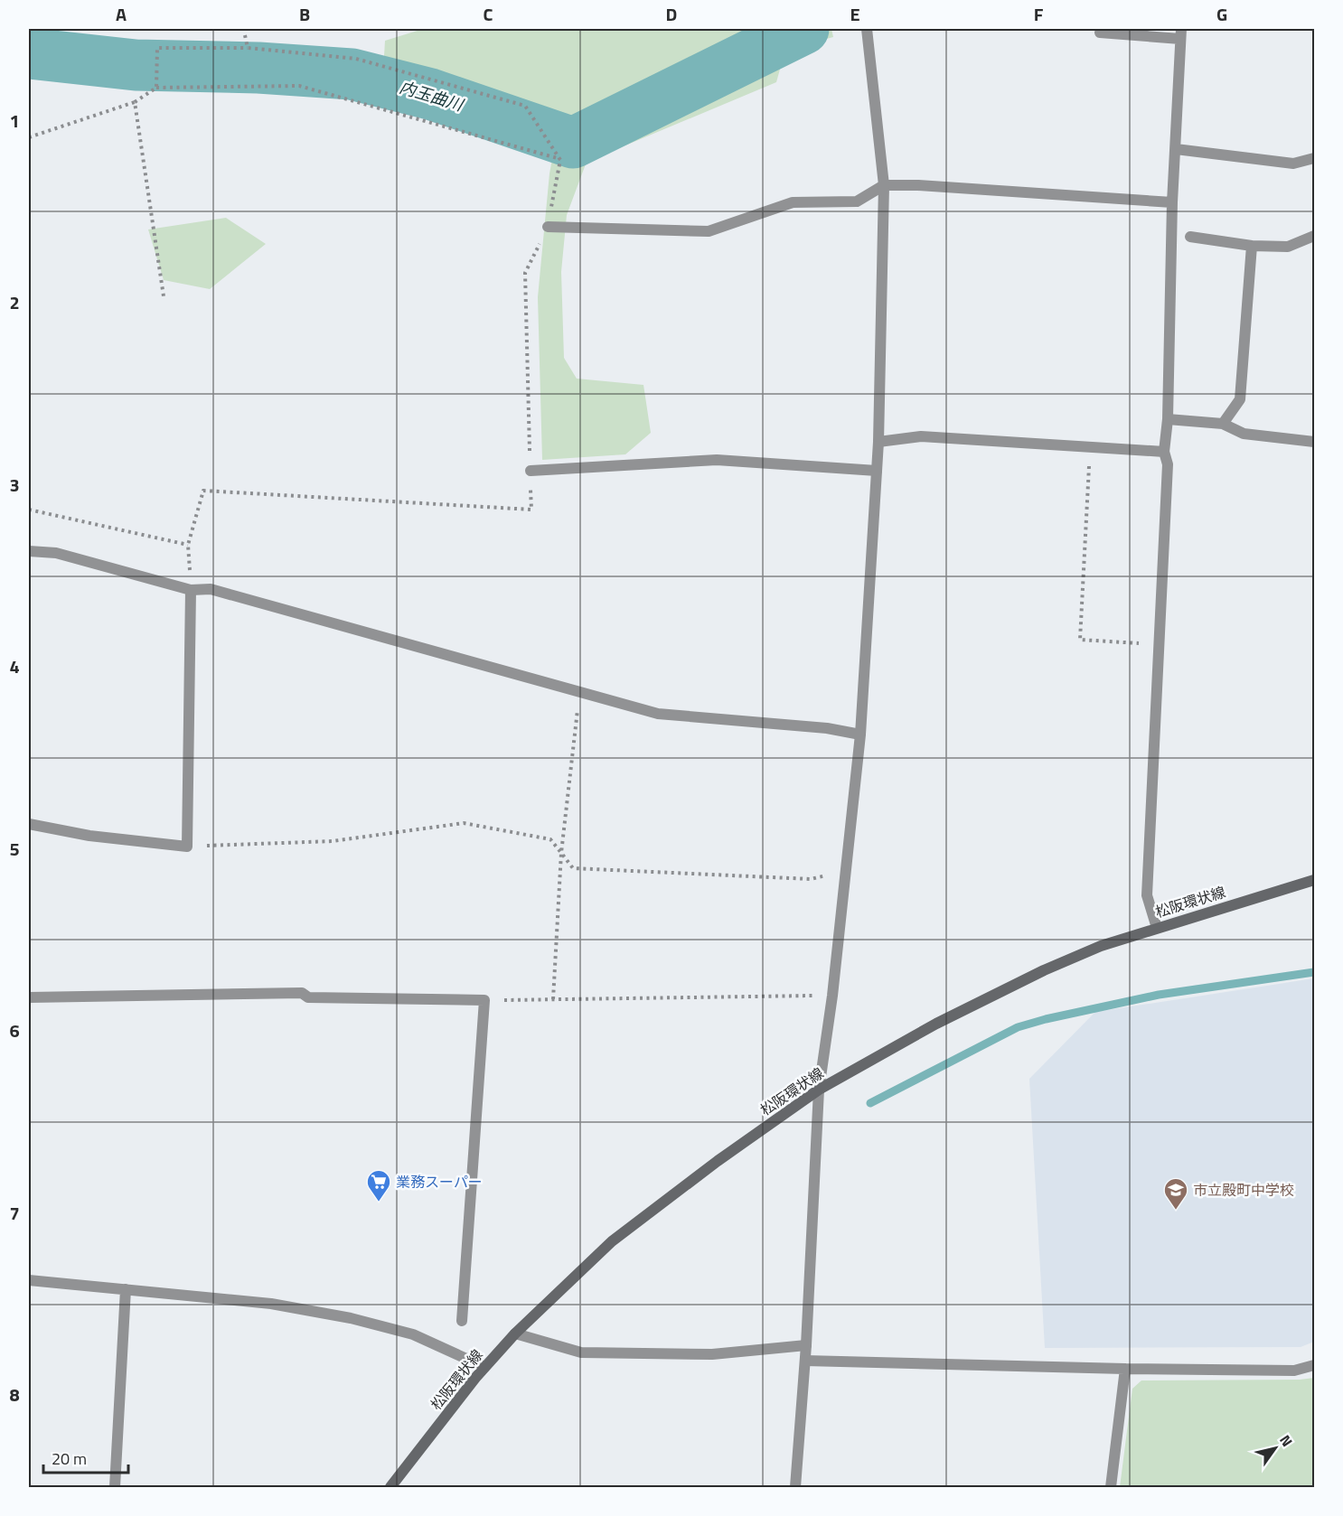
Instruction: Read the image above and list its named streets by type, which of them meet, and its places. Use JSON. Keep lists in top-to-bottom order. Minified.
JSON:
{"streets":{"main road":["松阪環状線"]},"water":["内玉曲川"],"places":{"supermarket":["業務スーパー"],"school or university":["市立殿町中学校"]},"scale_bar":"20 m","north":"top right","grid":{"columns":["A","B","C","D","E","F","G"],"rows":["1","2","3","4","5","6","7","8"]}}
